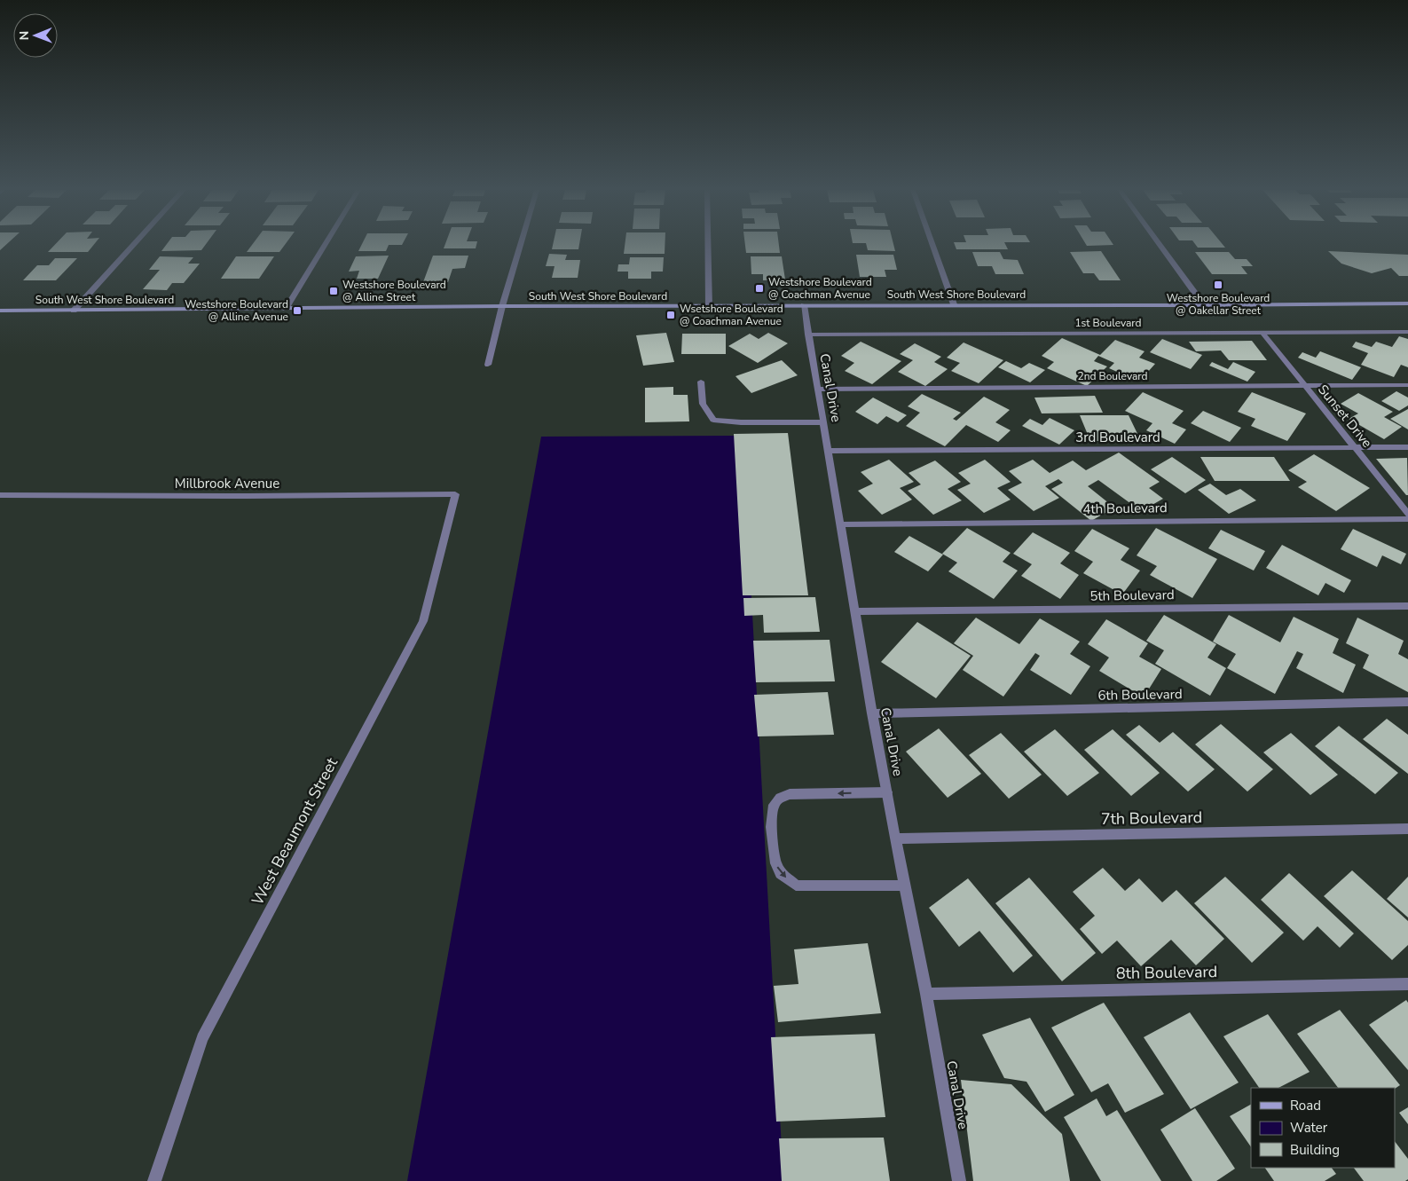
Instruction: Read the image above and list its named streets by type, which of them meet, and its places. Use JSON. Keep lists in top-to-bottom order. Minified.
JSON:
{"streets":{"street":["South West Shore Boulevard","1st Boulevard","2nd Boulevard","Canal Drive","Sunset Drive","3rd Boulevard","Millbrook Avenue","4th Boulevard","5th Boulevard","6th Boulevard","7th Boulevard","West Beaumont Street","8th Boulevard"]},"crossings":[["South West Shore Boulevard","Canal Drive"],["1st Boulevard","Canal Drive"],["1st Boulevard","Sunset Drive"],["2nd Boulevard","Canal Drive"],["2nd Boulevard","Sunset Drive"],["Canal Drive","3rd Boulevard"],["Canal Drive","4th Boulevard"],["Canal Drive","5th Boulevard"],["Canal Drive","6th Boulevard"],["Canal Drive","7th Boulevard"],["Canal Drive","8th Boulevard"],["Sunset Drive","3rd Boulevard"],["Millbrook Avenue","West Beaumont Street"]],"places":{"transit":["Westshore Boulevard @ Oakellar Street","Westshore Boulevard @ Coachman Avenue","Westshore Boulevard @ Alline Street","Westshore Boulevard @ Alline Avenue","Wsetshore Boulevard @ Coachman Avenue"]},"legend":["Road","Water","Building"],"north":"left"}
